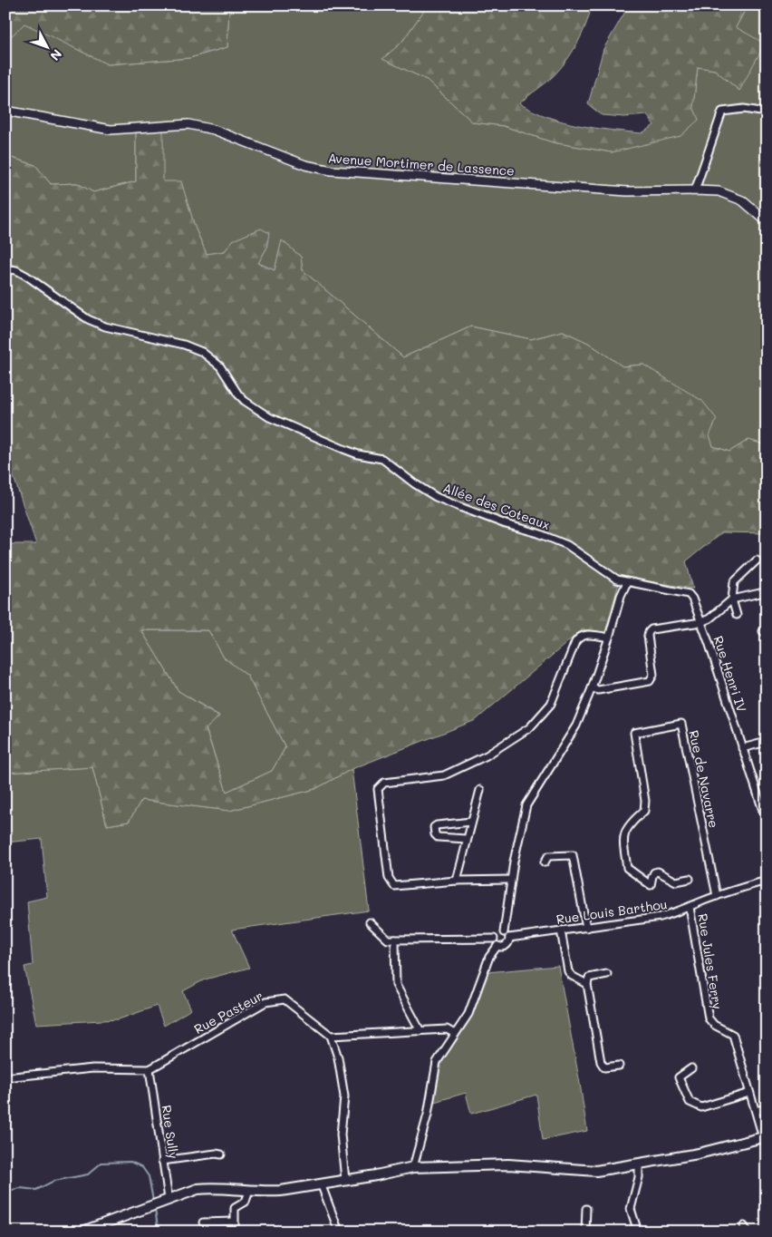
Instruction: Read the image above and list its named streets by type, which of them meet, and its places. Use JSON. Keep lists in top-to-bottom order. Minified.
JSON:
{"streets":{"street":["Avenue Mortimer de Lassence","Allée des Coteaux","Rue Henri IV","Rue de Navarre","Rue Louis Barthou","Rue Jules Ferry","Rue Pasteur","Rue Sully"]},"crossings":[["Allée des Coteaux","Rue Henri IV"],["Rue de Navarre","Rue Louis Barthou"],["Rue Louis Barthou","Rue Jules Ferry"],["Rue Pasteur","Rue Sully"]],"north":"bottom right"}
